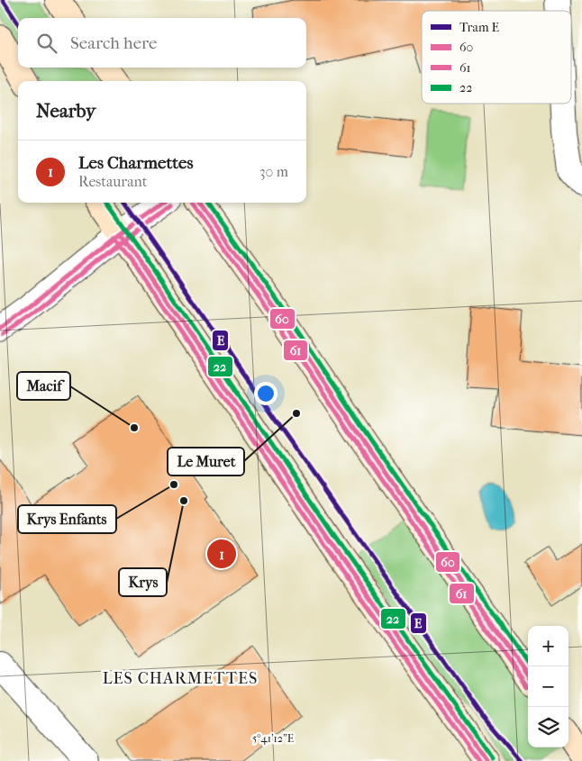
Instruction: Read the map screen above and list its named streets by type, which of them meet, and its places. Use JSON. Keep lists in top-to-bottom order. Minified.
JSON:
{"districts":["LES CHARMETTES"],"places":["Le Muret","Macif","Krys Enfants","Krys"],"lines":["tram line E","transit line 60","transit line 61","transit line 22"],"legend":["Tram E","60","61","22"],"page":{"search":"Search here","heading":"Nearby","list":[{"mark":"1","name":"Les Charmettes","note":"Restaurant","value":"30 m"}],"pins":"1","map_buttons":["+","−"]},"coordinates":["5°41'12\"E"]}
